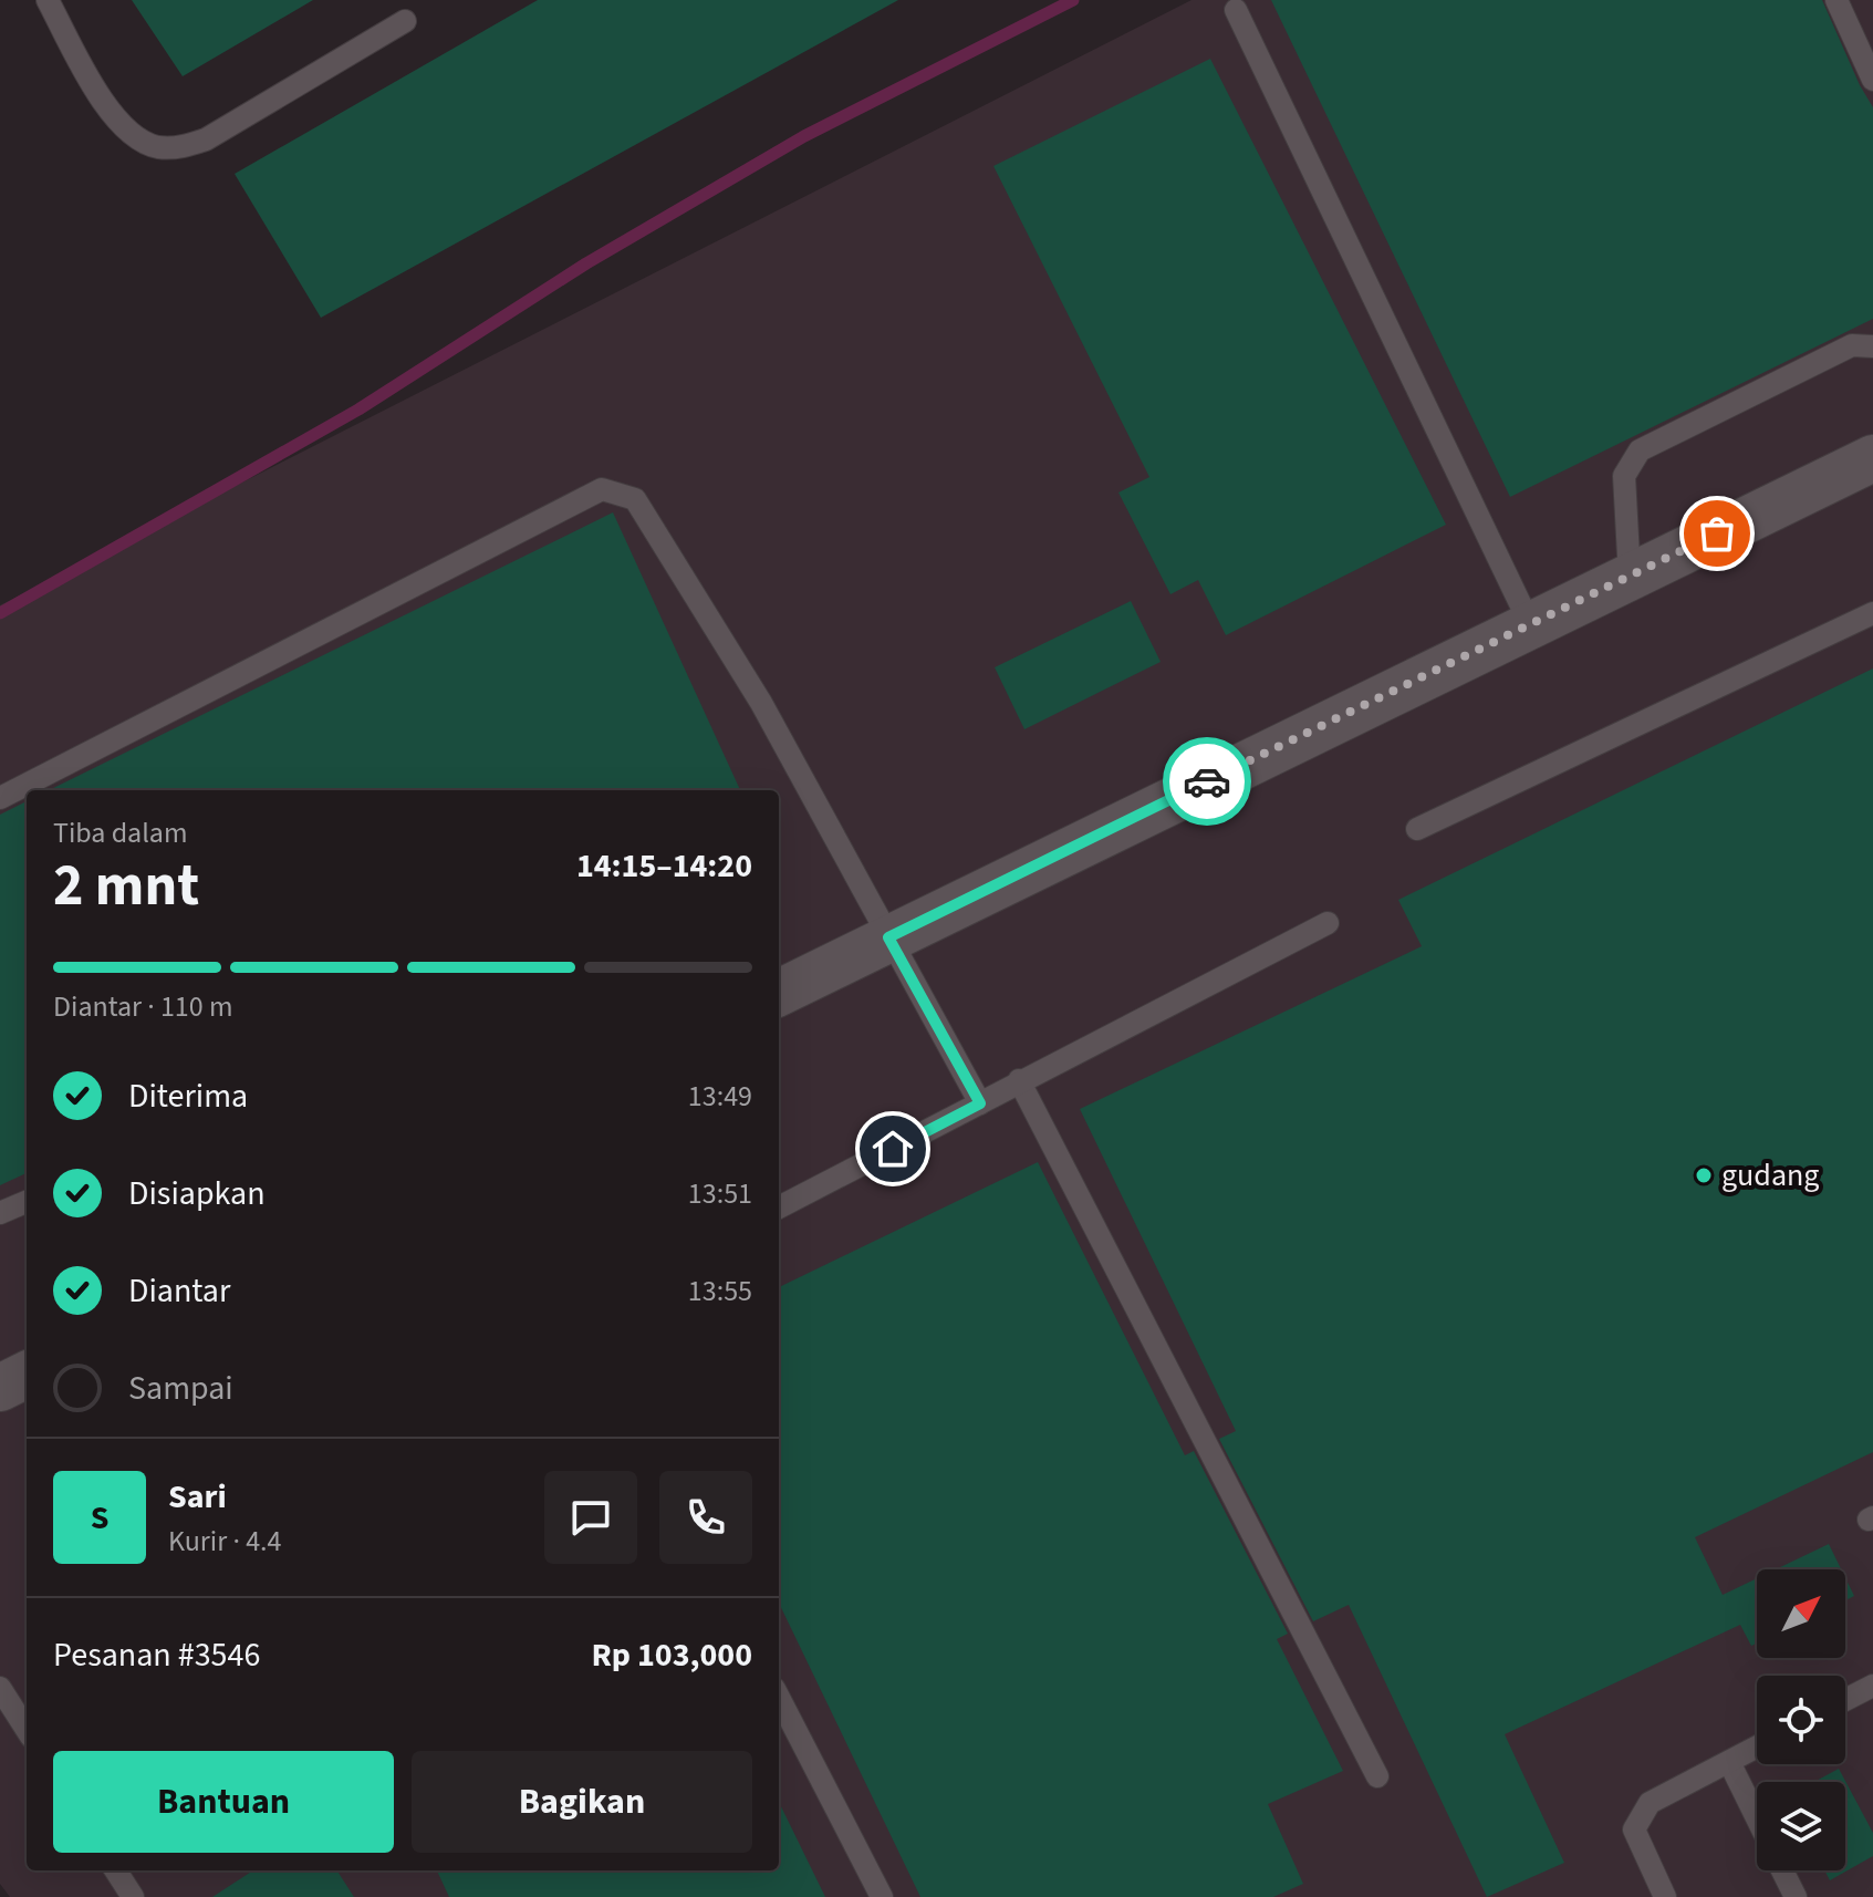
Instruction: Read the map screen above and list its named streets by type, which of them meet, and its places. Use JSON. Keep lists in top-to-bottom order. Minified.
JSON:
{"places":["gudang"],"north":"top right","page":{"heading":["2 mnt","Tiba dalam","14:15–14:20"],"panel":["Sari","Kurir · 4.4","Pesanan #3546","Rp 103,000"],"bar":"Diantar · 110 m","list":[["Diterima","13:49"],["Disiapkan","13:51"],["Diantar","13:55"],"Sampai"],"round":"S","buttons":["Bantuan","Bagikan"]}}
